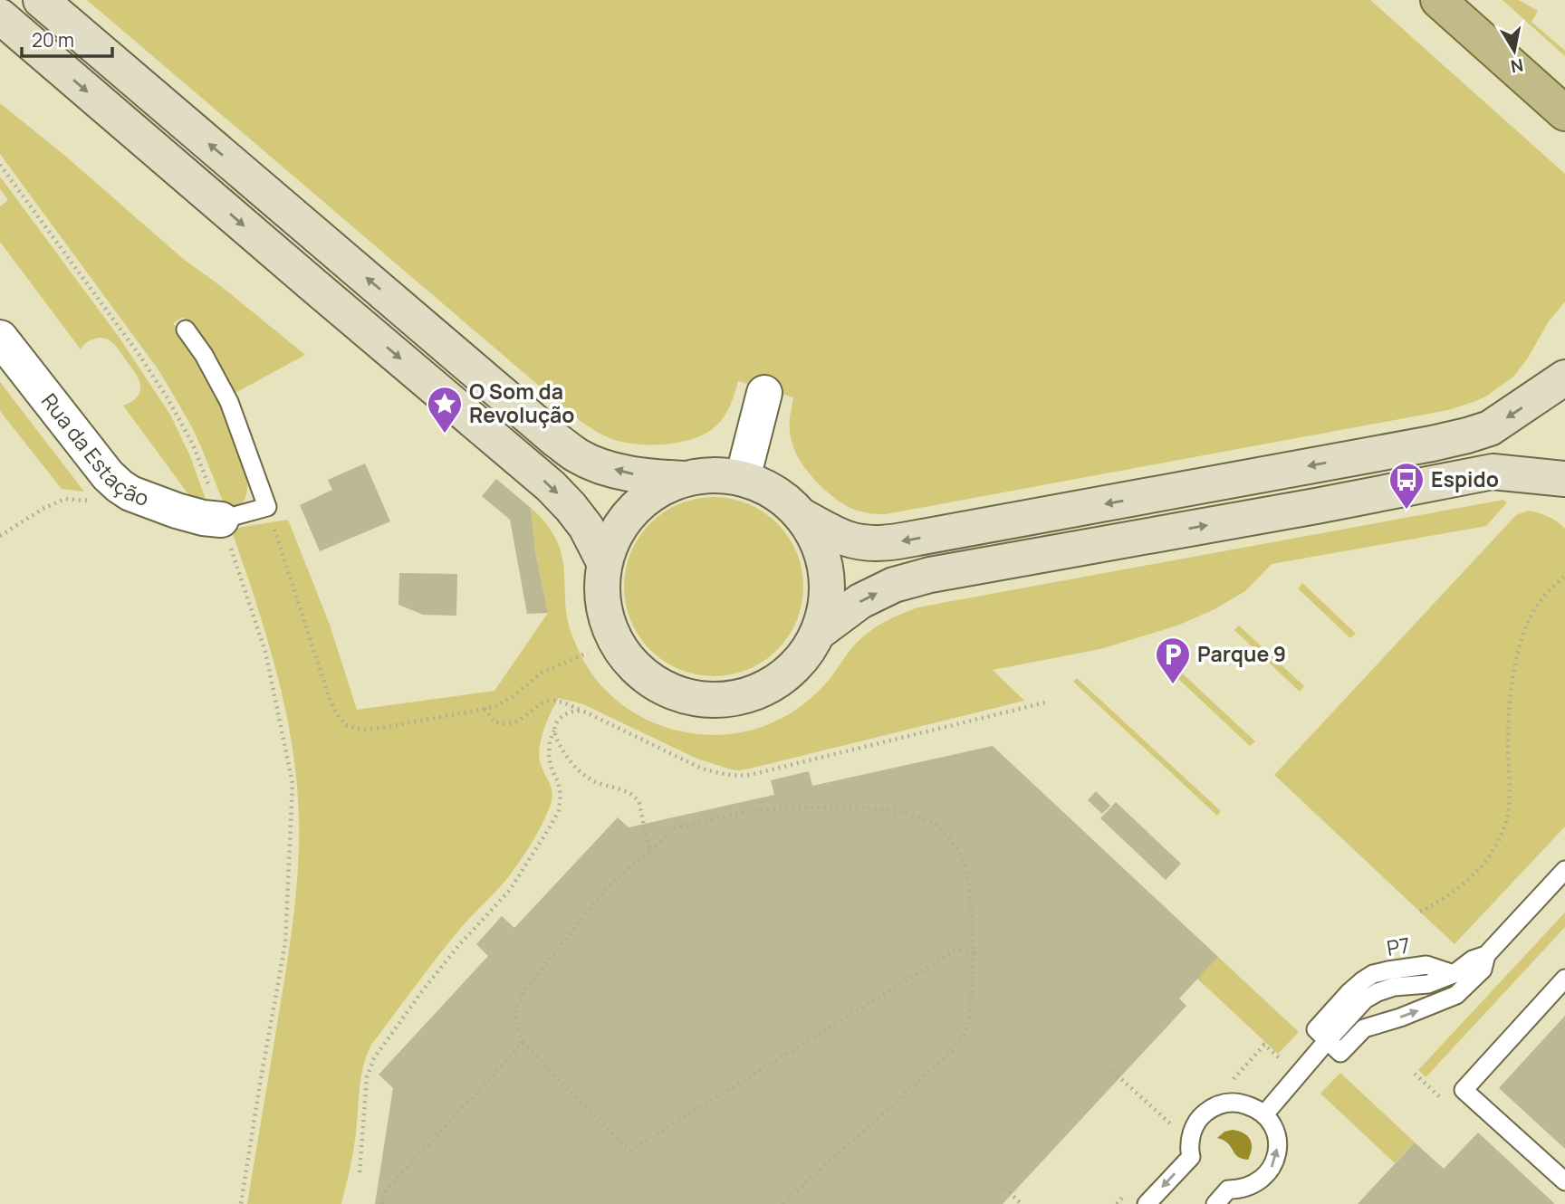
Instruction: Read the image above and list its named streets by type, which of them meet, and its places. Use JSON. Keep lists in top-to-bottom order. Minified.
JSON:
{"streets":{"street":["Rua da Estação"]},"places":{"place":["O Som da Revolução"],"bus stop":["Espido"],"parking":["Parque 9"]},"scale_bar":"20 m","north":"bottom"}
